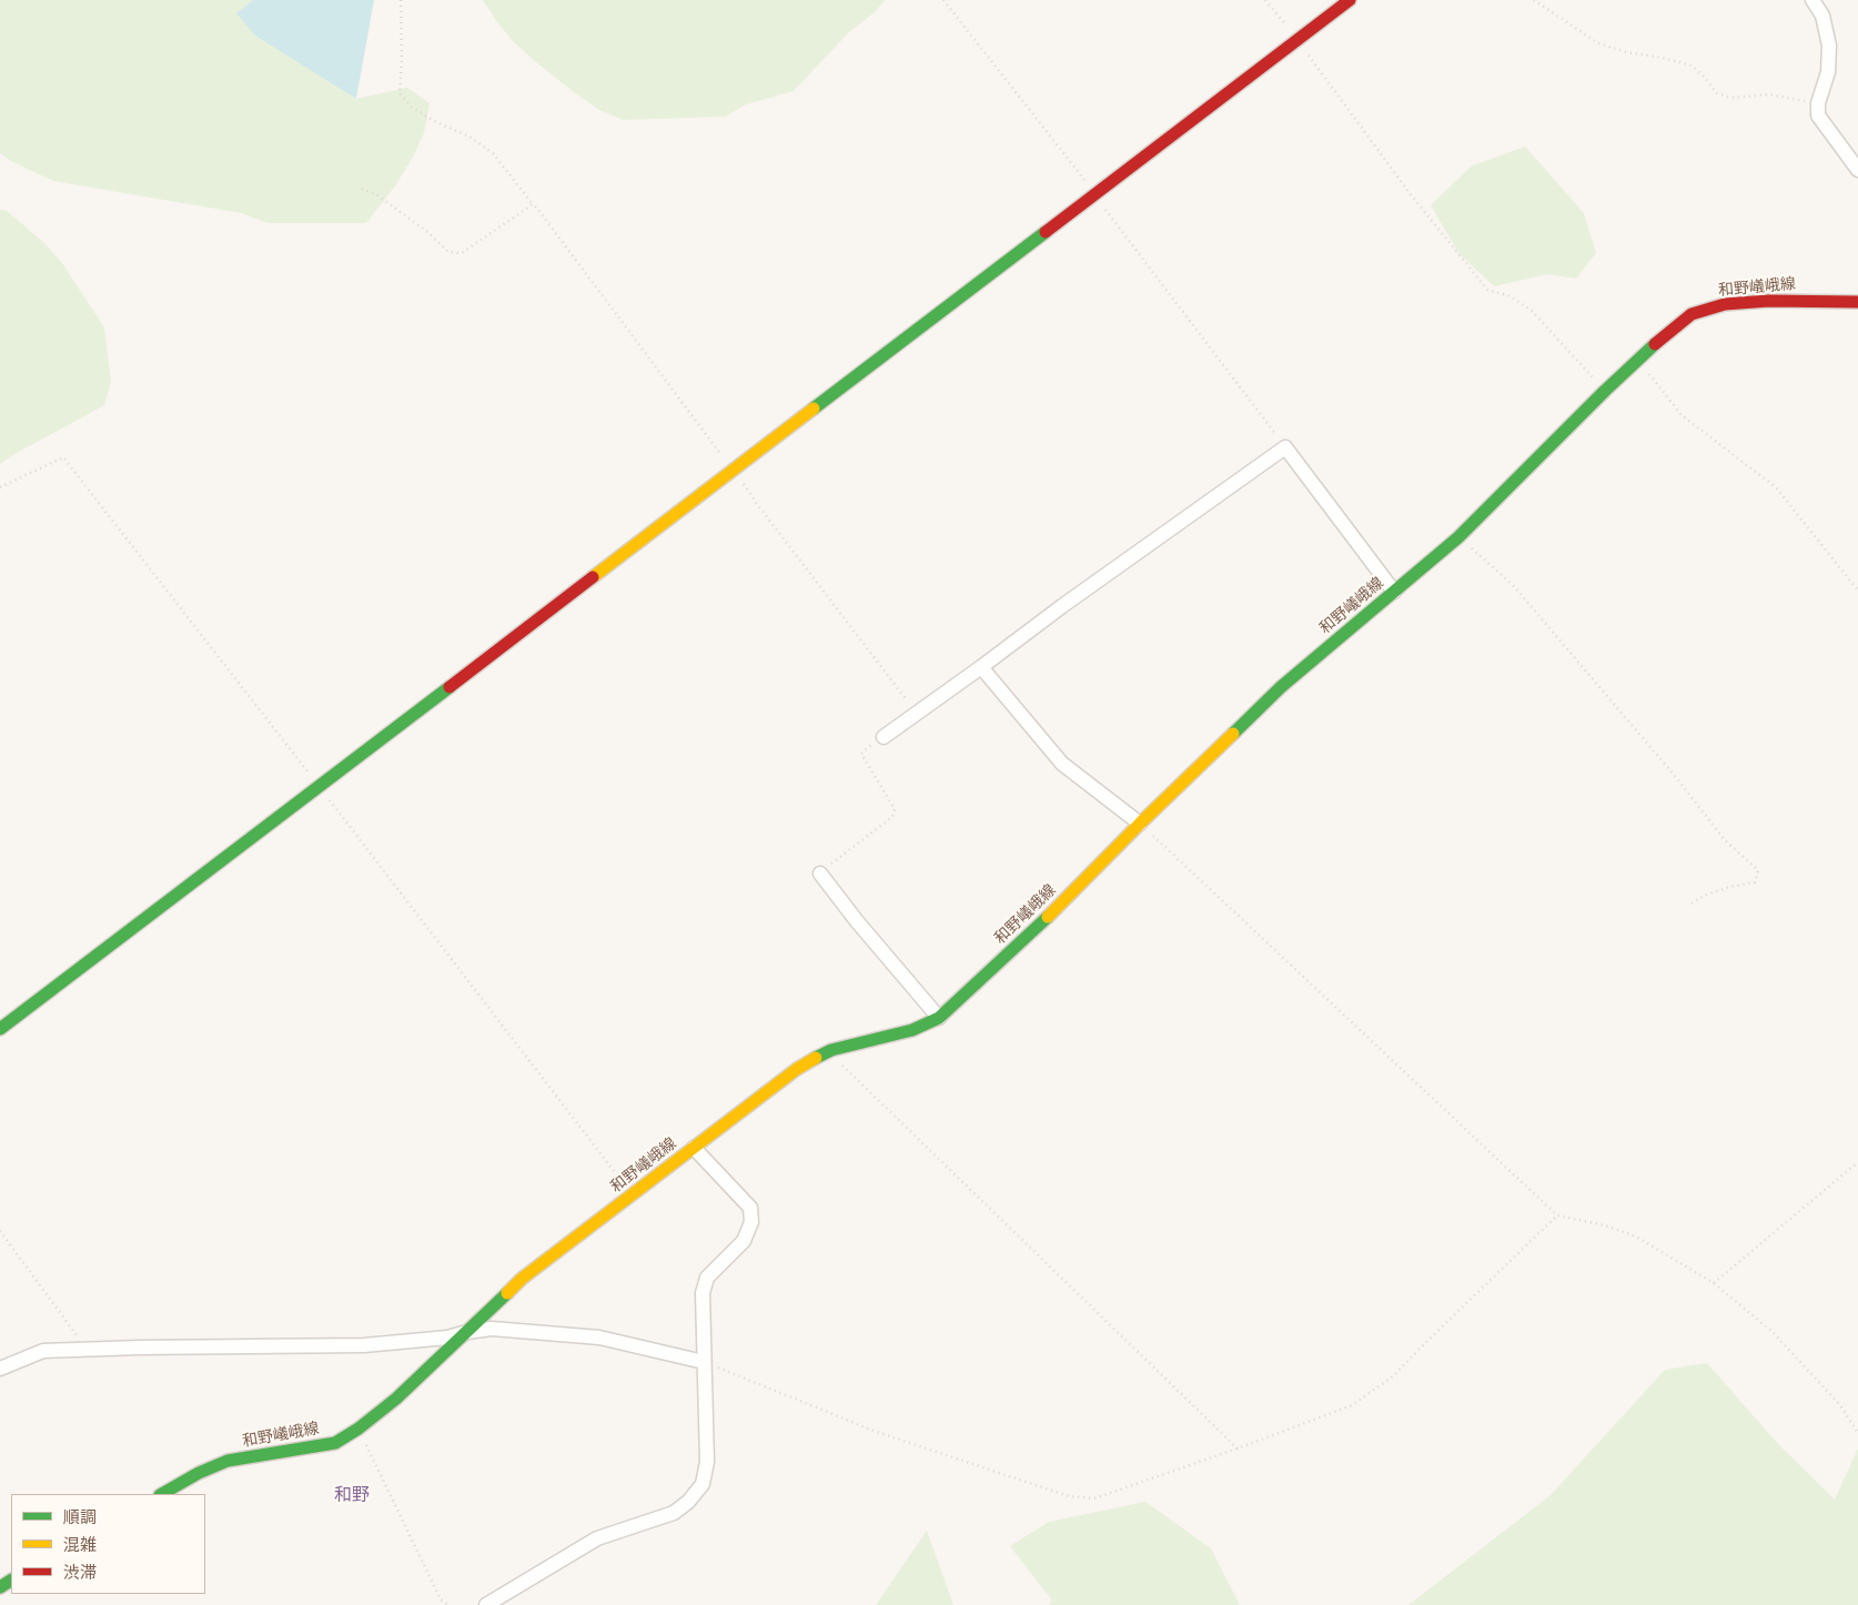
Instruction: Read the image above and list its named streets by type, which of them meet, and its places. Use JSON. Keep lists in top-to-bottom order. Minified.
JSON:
{"streets":{"main road":["和野嶬峨線"]},"districts":["和野"],"legend":["順調","混雑","渋滞"]}
